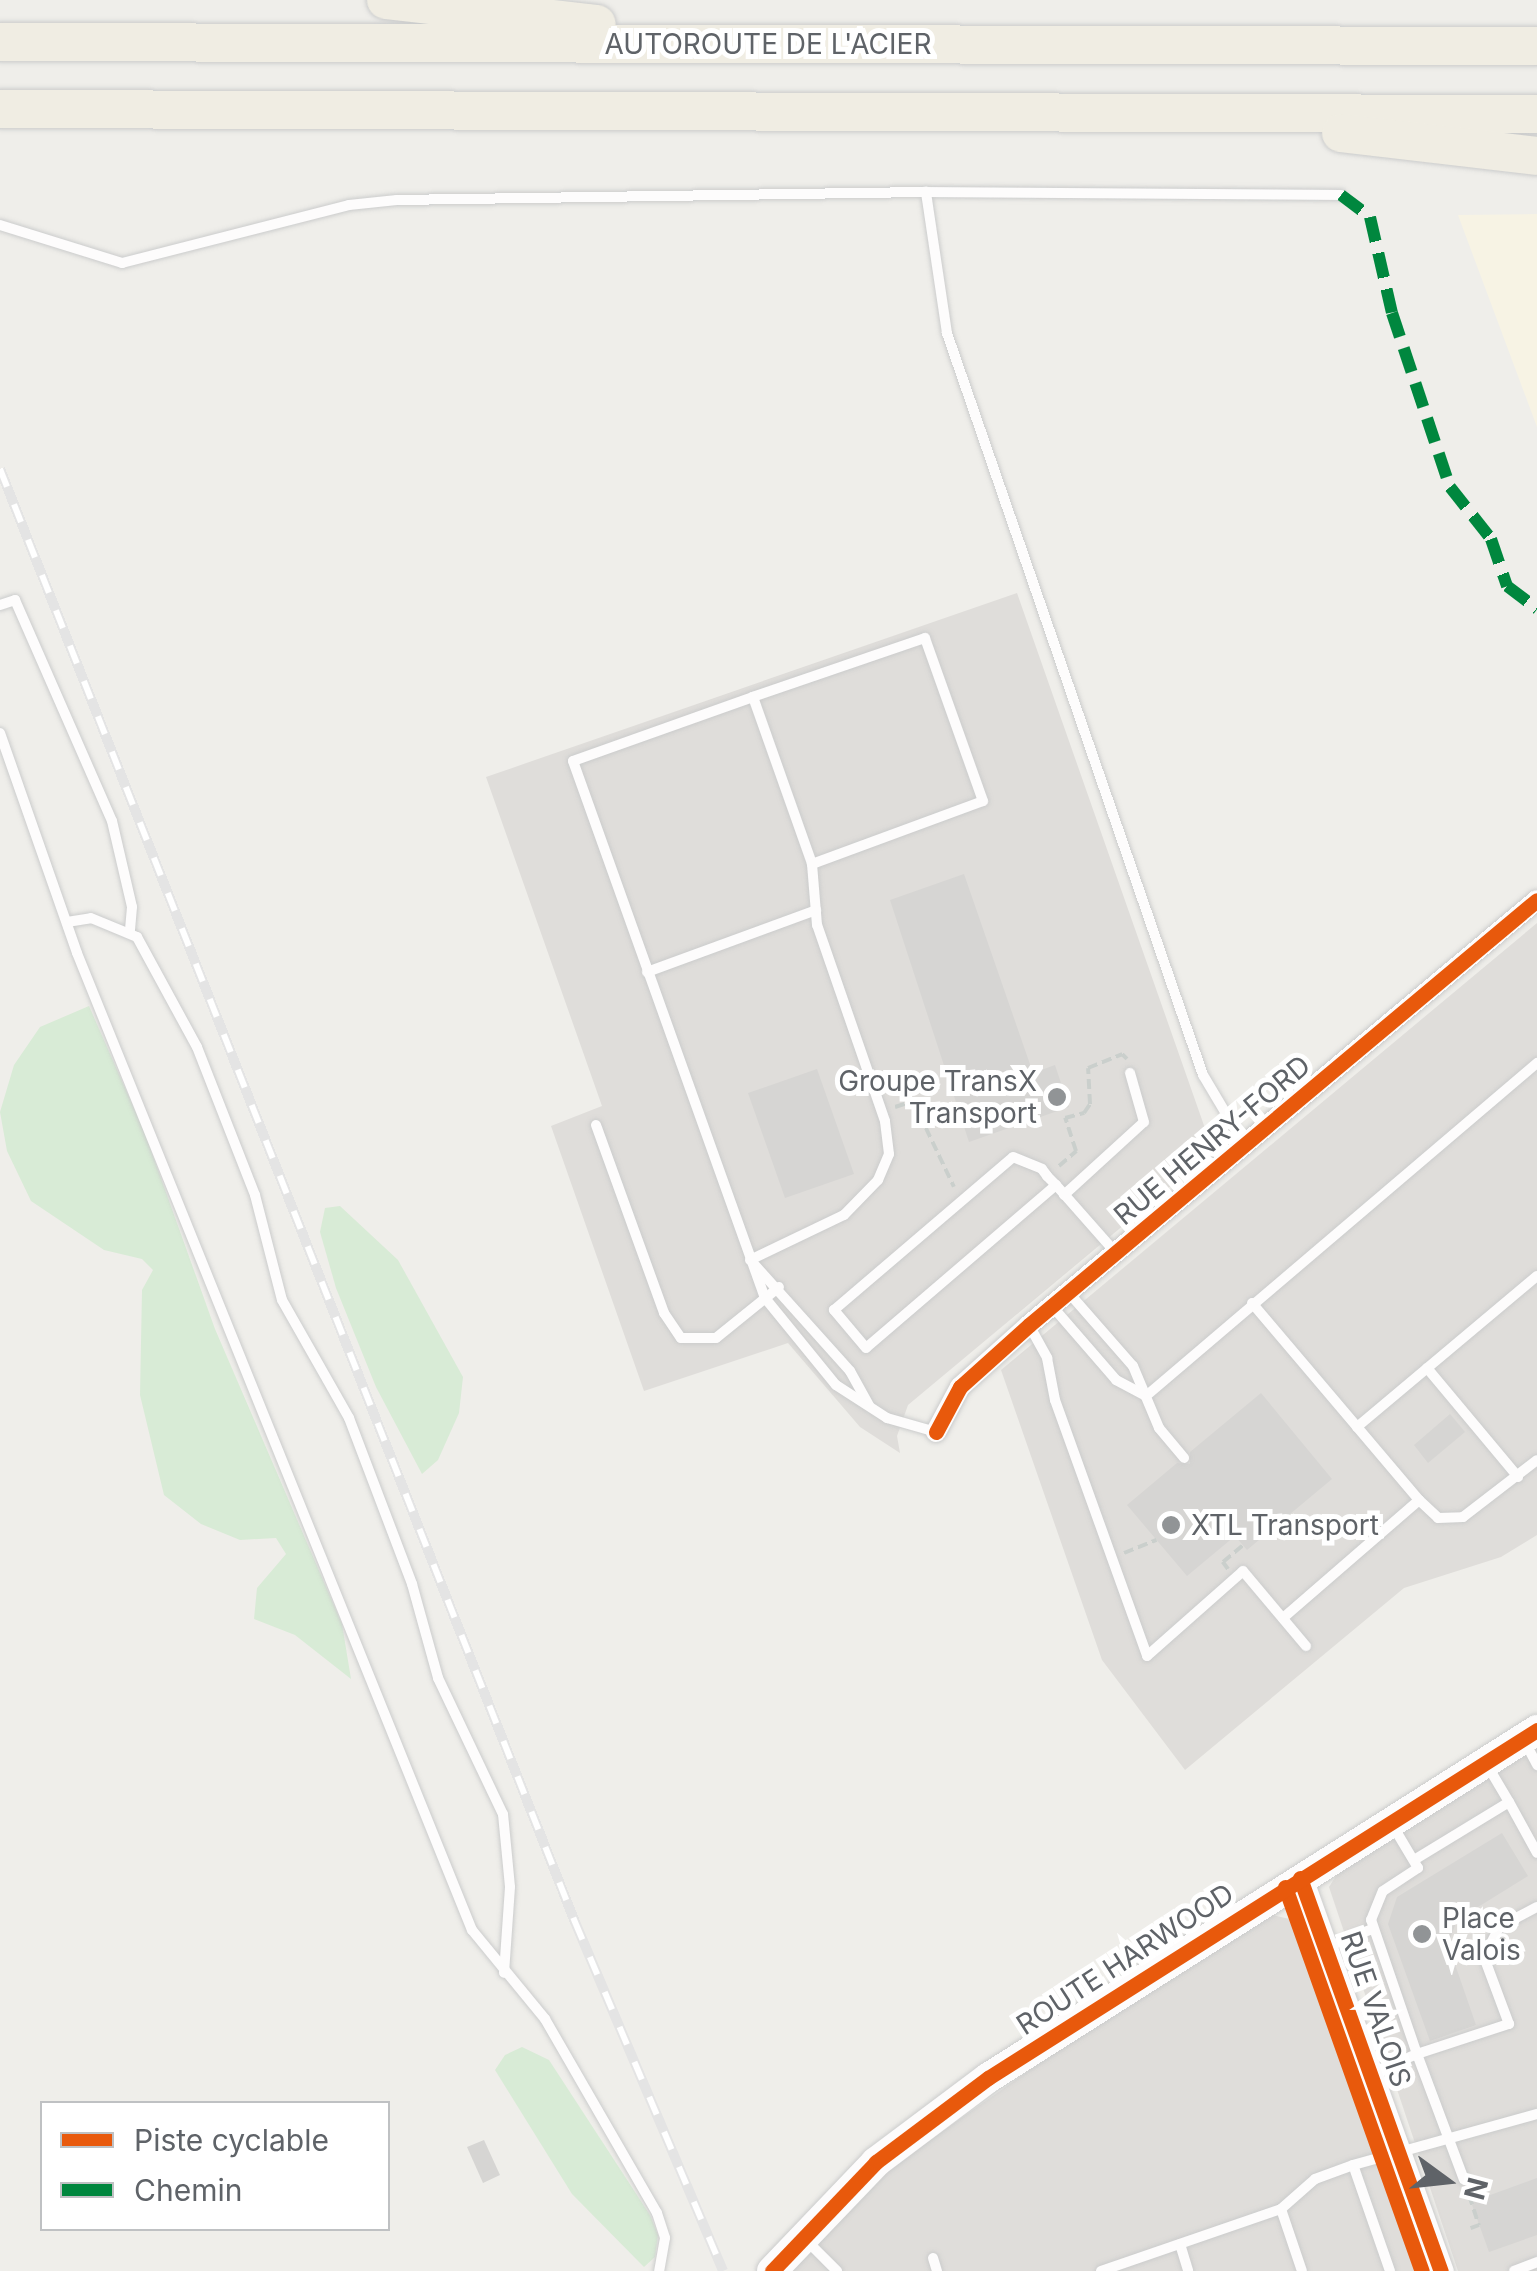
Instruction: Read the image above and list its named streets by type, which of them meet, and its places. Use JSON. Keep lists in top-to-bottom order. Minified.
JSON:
{"streets":{"highway":["AUTOROUTE DE L'ACIER"],"main road":["ROUTE HARWOOD"],"street":["RUE HENRY-FORD","RUE VALOIS"]},"crossings":[["ROUTE HARWOOD","RUE VALOIS"]],"places":["Groupe TransX Transport","XTL Transport","Place Valois"],"legend":["Piste cyclable","Chemin"],"north":"right"}
